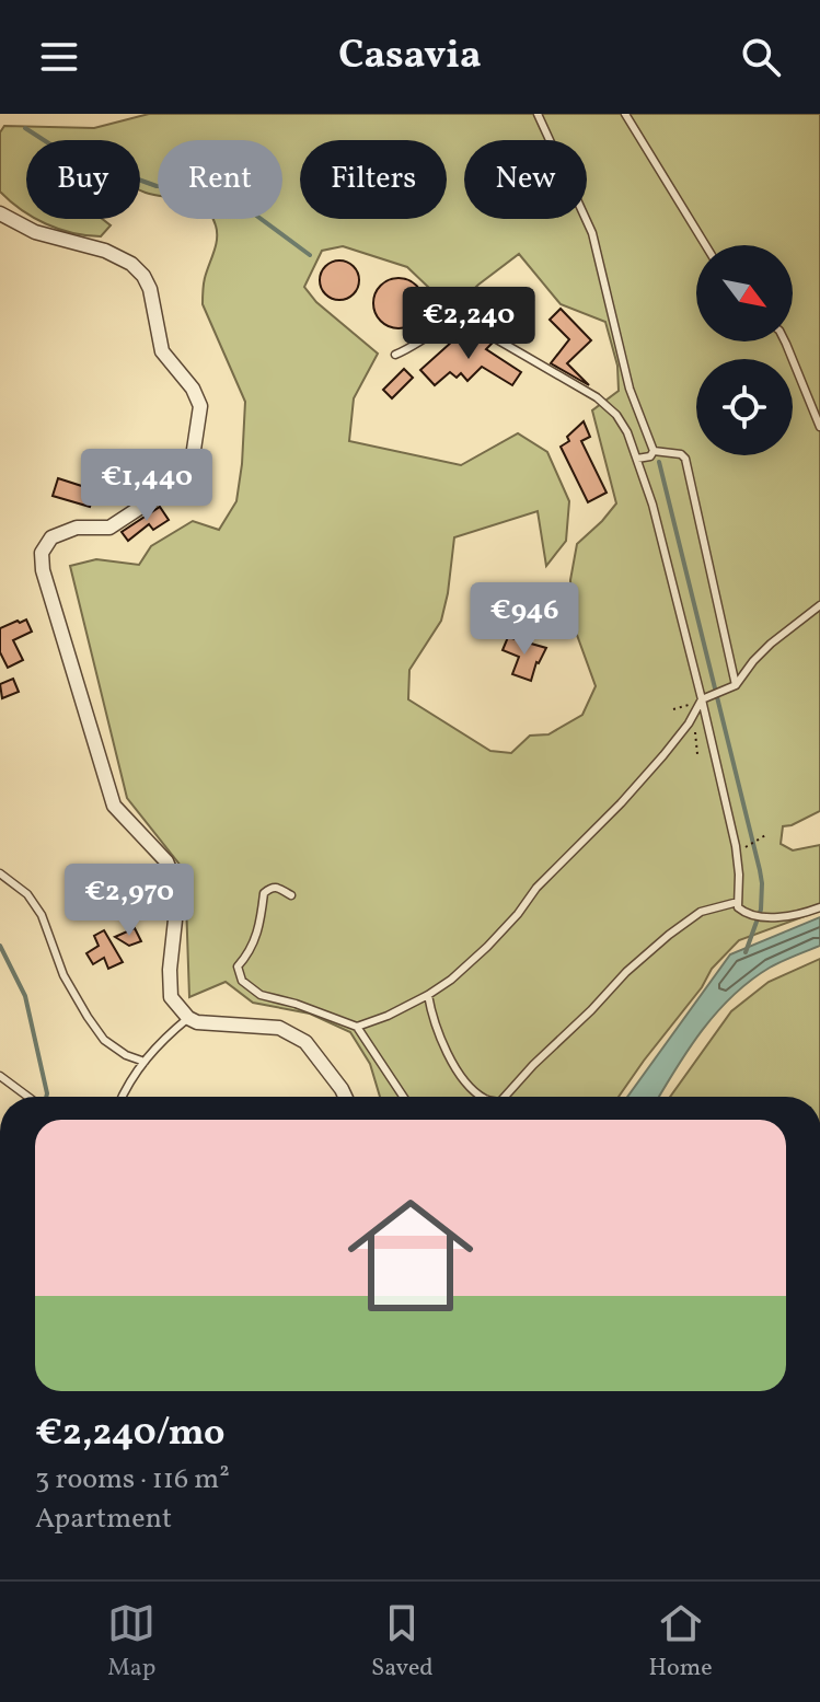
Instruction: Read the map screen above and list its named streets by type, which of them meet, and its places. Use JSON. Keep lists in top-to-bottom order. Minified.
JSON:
{"north":"bottom right","page":{"header":"Casavia","chip":["Buy","Rent","Filters","New"],"price":["€2,240","€1,440","€946","€2,970"],"list":[{"name":"€2,240/mo","note":"3 rooms · 116 m² · Apartment"}],"tabs":["Map","Saved","Home"]}}
